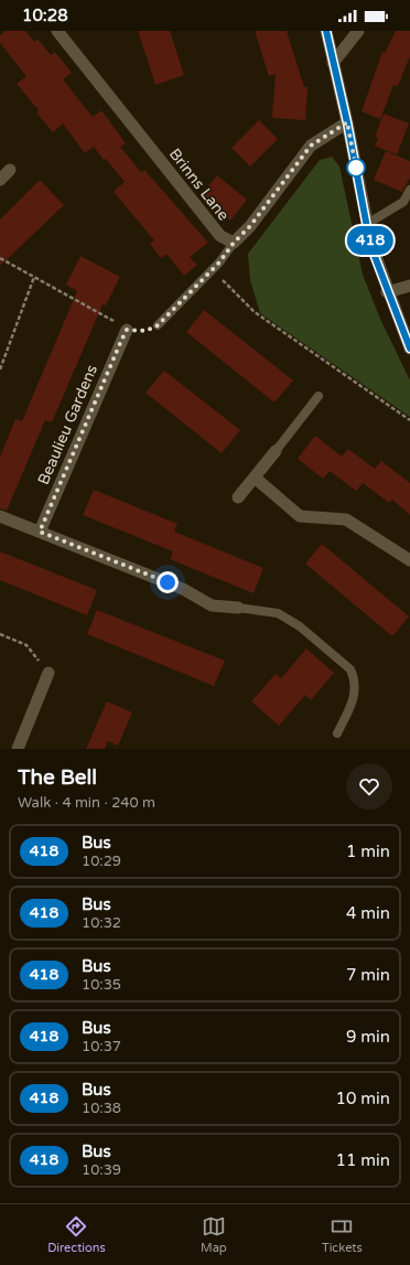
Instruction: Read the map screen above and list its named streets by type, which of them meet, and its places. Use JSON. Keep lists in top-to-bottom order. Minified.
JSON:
{"streets":{"street":["Brinns Lane","Beaulieu Gardens"]},"lines":["bus line 418"],"page":{"status":"10:28","on_map":"418","heading":["The Bell","Walk · 4 min · 240 m"],"list":[{"mark":"418","name":"Bus","note":"10:29","value":"1 min"},{"mark":"418","name":"Bus","note":"10:32","value":"4 min"},{"mark":"418","name":"Bus","note":"10:35","value":"7 min"},{"mark":"418","name":"Bus","note":"10:37","value":"9 min"},{"mark":"418","name":"Bus","note":"10:38","value":"10 min"},{"mark":"418","name":"Bus","note":"10:39","value":"11 min"}],"tabs":["Directions","Map","Tickets"]}}
